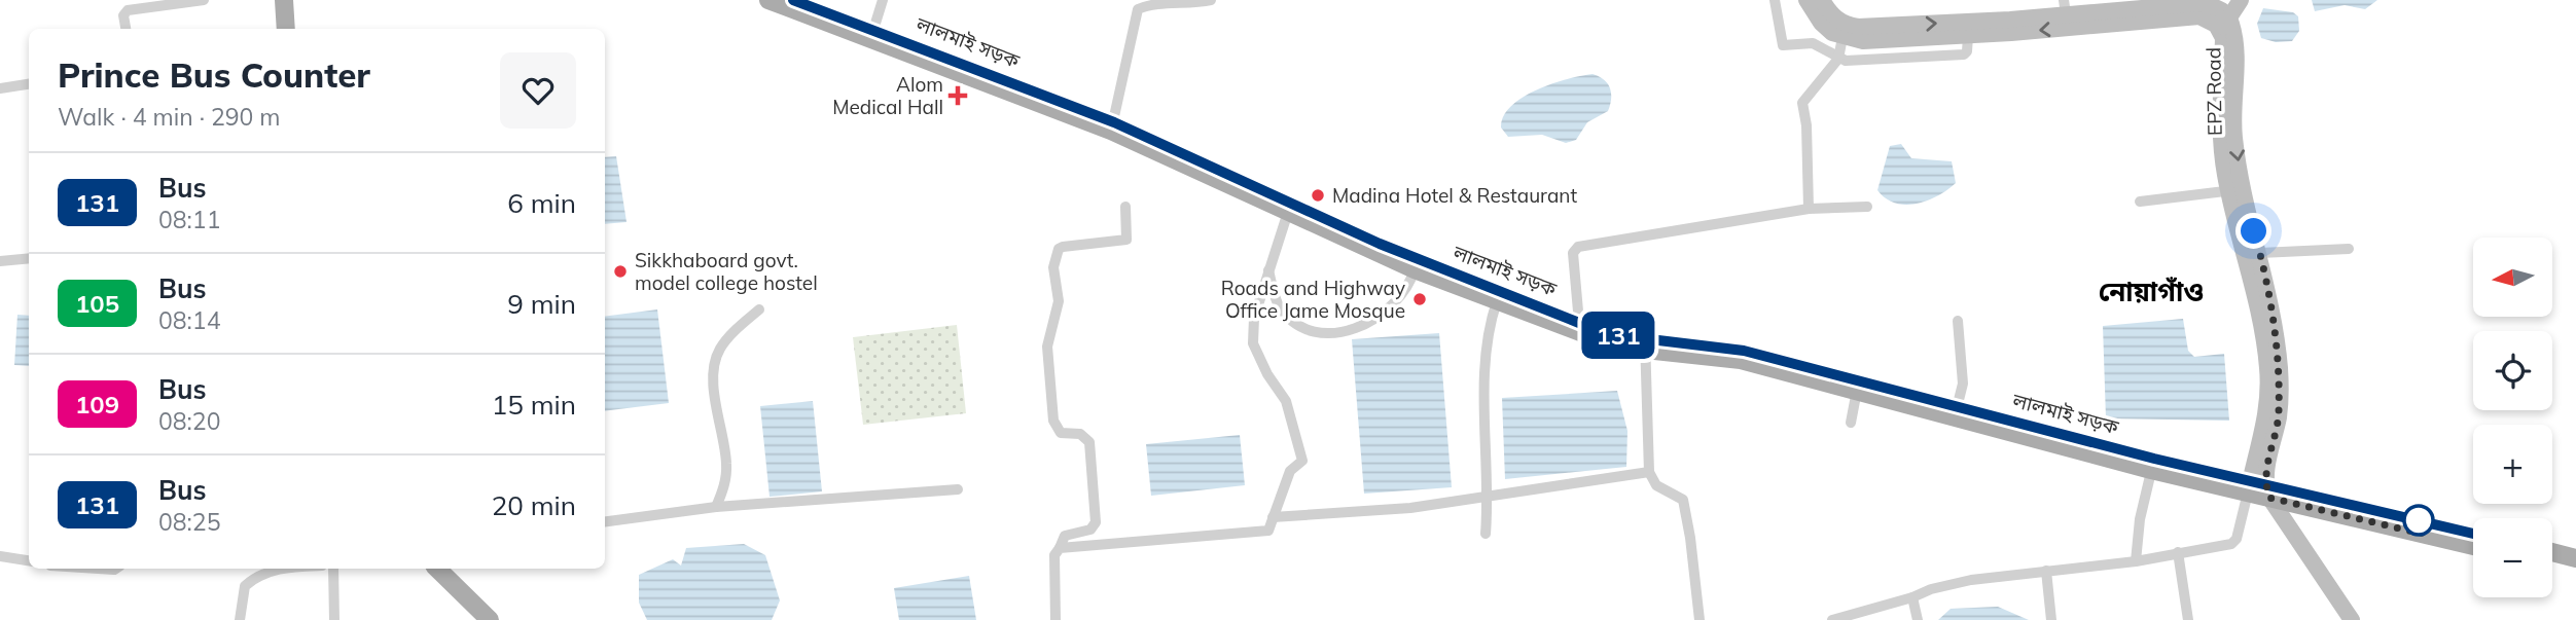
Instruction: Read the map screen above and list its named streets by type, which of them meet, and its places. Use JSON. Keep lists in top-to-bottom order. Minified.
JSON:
{"streets":{"main road":["লালমাই সড়ক","EPZ Road"]},"crossings":[["লালমাই সড়ক","EPZ Road"]],"districts":["নোয়াগাঁও"],"places":{"health":["Alom Medical Hall"],"other":["Madina Hotel & Restaurant","Sikkhaboard govt. model college hostel","Roads and Highway Office Jame Mosque"]},"lines":["bus line 131"],"north":"left","page":{"on_map":"131","heading":["Prince Bus Counter","Walk · 4 min · 290 m"],"list":[{"mark":"131","name":"Bus","note":"08:11","value":"6 min"},{"mark":"105","name":"Bus","note":"08:14","value":"9 min"},{"mark":"109","name":"Bus","note":"08:20","value":"15 min"},{"mark":"131","name":"Bus","note":"08:25","value":"20 min"}],"map_buttons":["+","−"]}}
